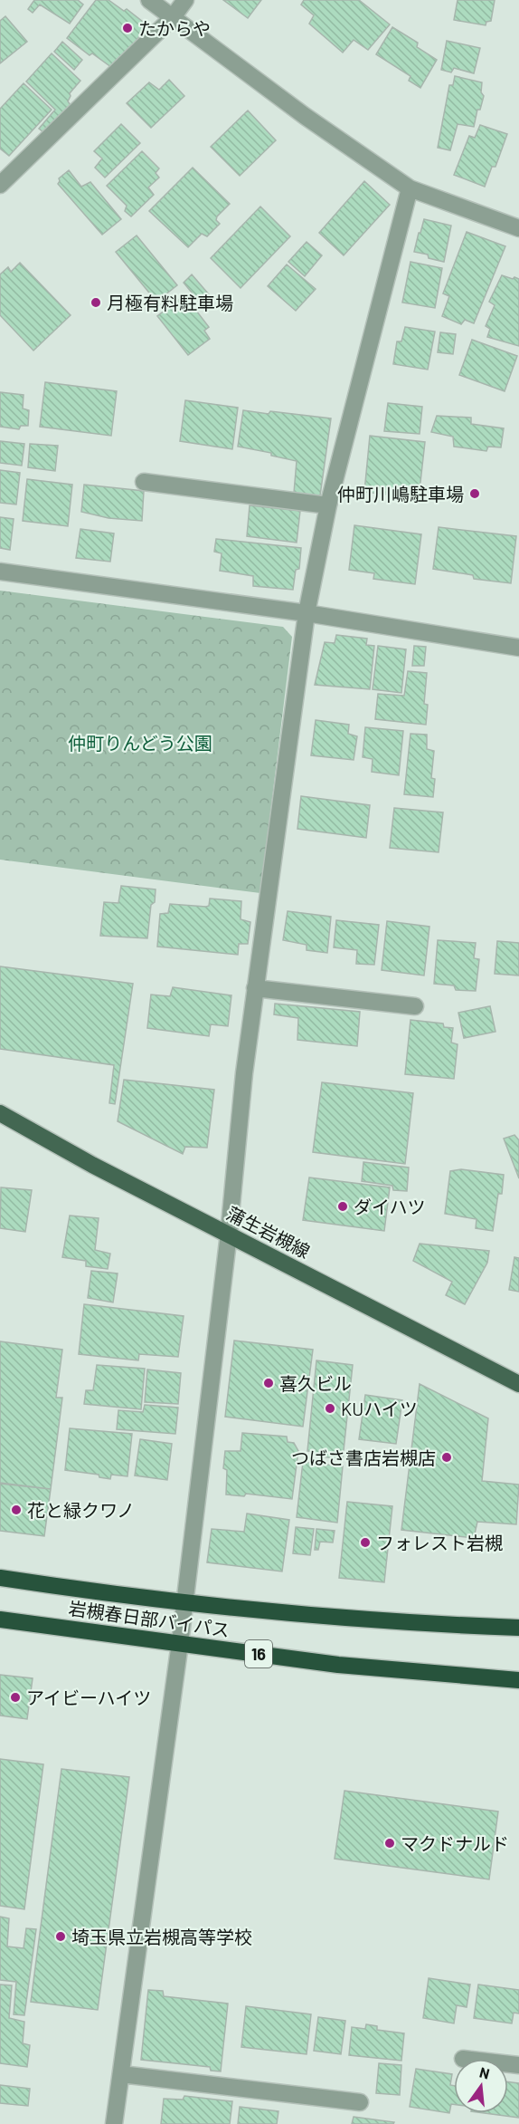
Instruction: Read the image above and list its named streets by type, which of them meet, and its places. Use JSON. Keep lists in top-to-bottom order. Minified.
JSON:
{"streets":{"highway":["岩槻春日部バイパス","16"],"main road":["蒲生岩槻線"]},"parks":["仲町りんどう公園"],"places":["たからや","月極有料駐車場","仲町川嶋駐車場","ダイハツ","喜久ビル","KUハイツ","つばさ書店岩槻店","花と緑クワノ","フォレスト岩槻","アイビーハイツ","マクドナルド","埼玉県立岩槻高等学校"],"north":"top"}
